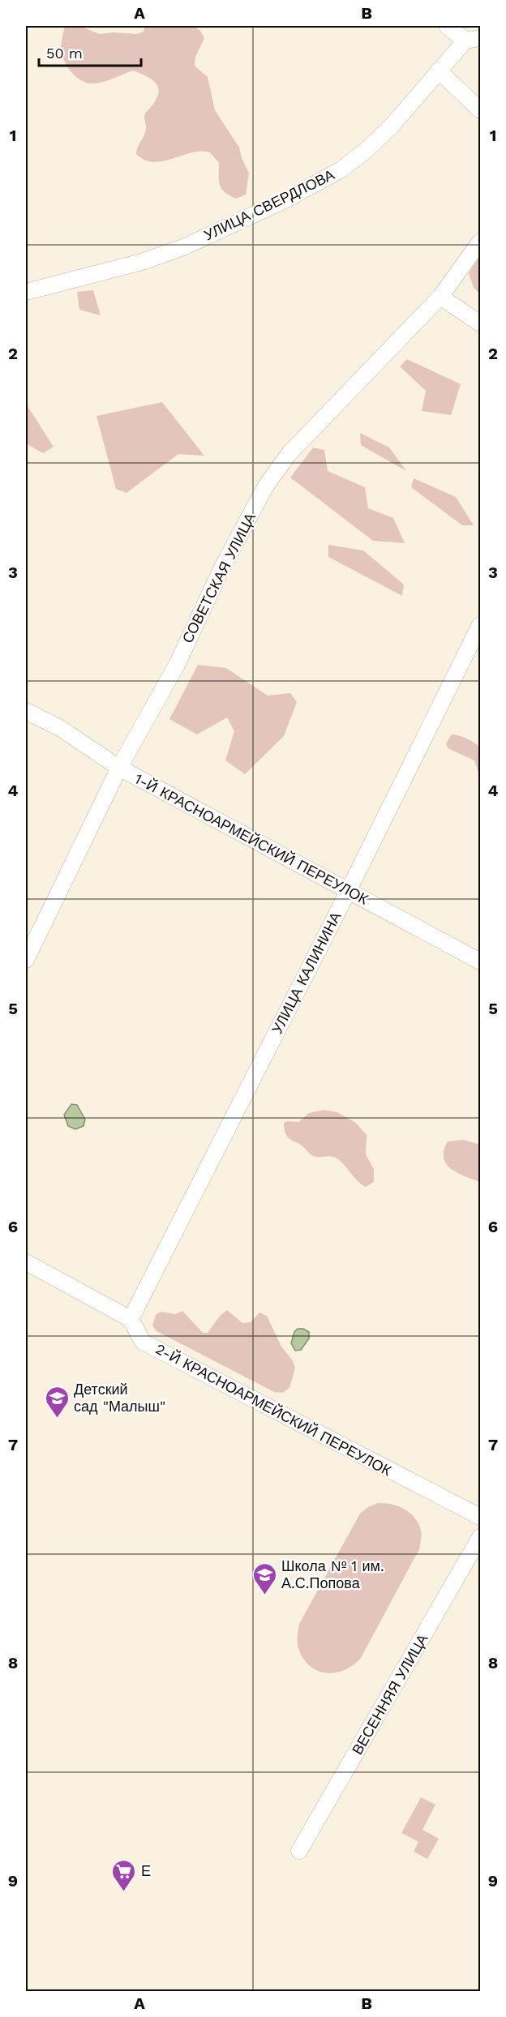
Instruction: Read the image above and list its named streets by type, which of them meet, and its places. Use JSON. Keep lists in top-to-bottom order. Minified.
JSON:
{"streets":{"street":["УЛИЦА СВЕРДЛОВА","СОВЕТСКАЯ УЛИЦА","1-Й КРАСНОАРМЕЙСКИЙ ПЕРЕУЛОК","УЛИЦА КАЛИНИНА","2-Й КРАСНОАРМЕЙСКИЙ ПЕРЕУЛОК","ВЕСЕННЯЯ УЛИЦА"]},"crossings":[["СОВЕТСКАЯ УЛИЦА","1-Й КРАСНОАРМЕЙСКИЙ ПЕРЕУЛОК"],["1-Й КРАСНОАРМЕЙСКИЙ ПЕРЕУЛОК","УЛИЦА КАЛИНИНА"],["УЛИЦА КАЛИНИНА","2-Й КРАСНОАРМЕЙСКИЙ ПЕРЕУЛОК"]],"places":{"school or university":["Детский сад \"Малыш\"","Школа № 1 им. А.С.Попова"],"supermarket":["Е"]},"scale_bar":"50 m","grid":{"columns":["A","B"],"rows":["1","2","3","4","5","6","7","8","9"]}}
